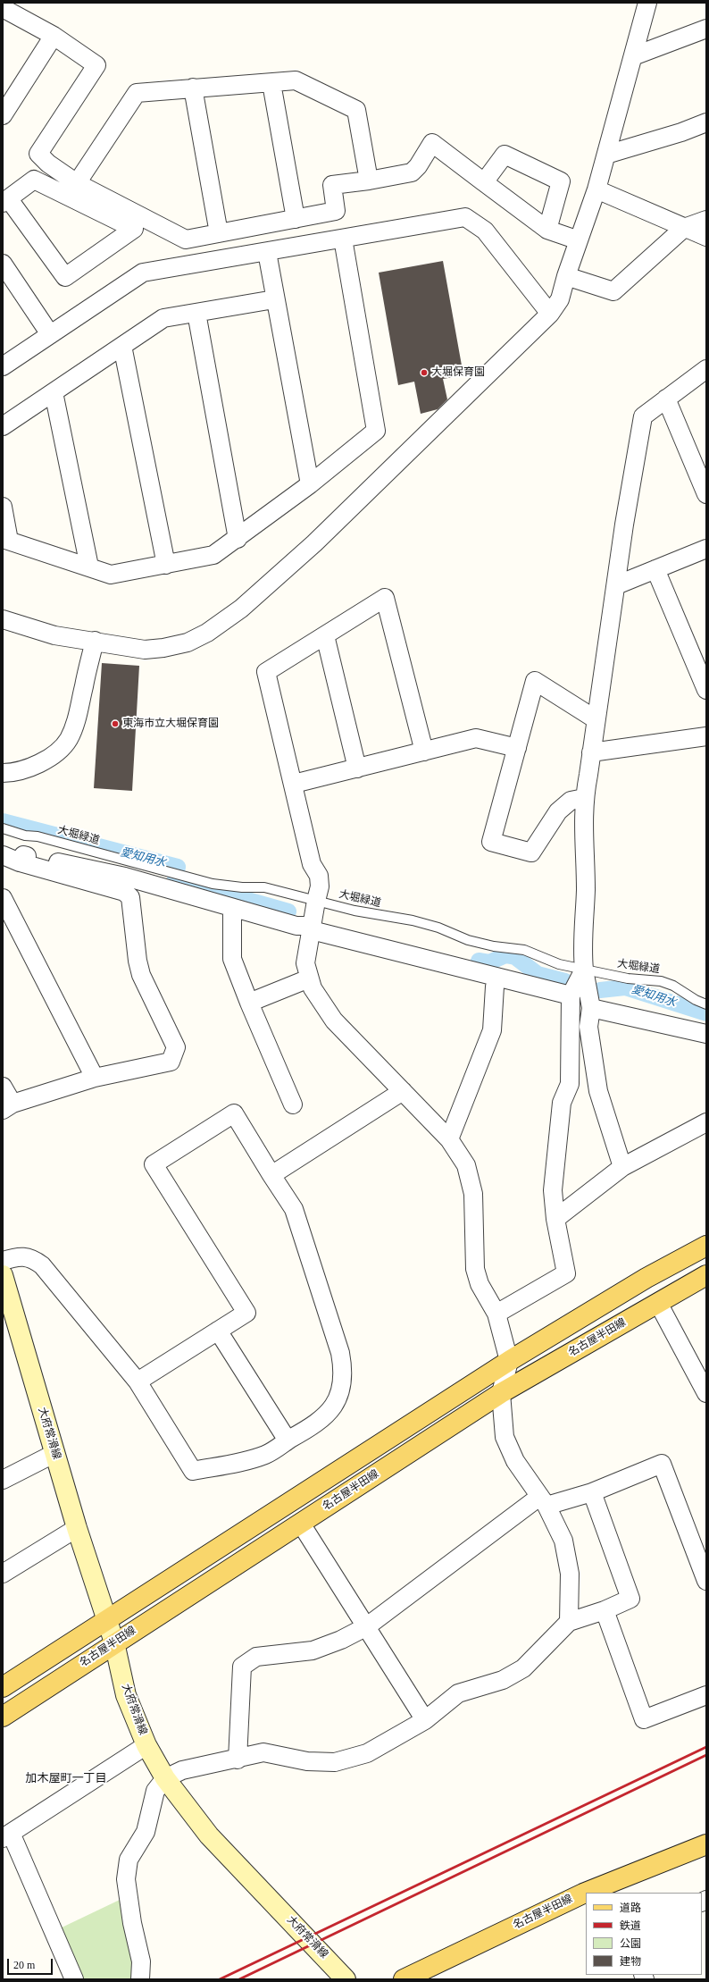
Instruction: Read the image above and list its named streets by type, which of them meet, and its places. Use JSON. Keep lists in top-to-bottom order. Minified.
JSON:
{"streets":{"main road":["名古屋半田線","大府常滑線"],"lane":["大堀緑道"]},"crossings":[["名古屋半田線","大府常滑線"]],"districts":["加木屋町一丁目"],"water":["愛知用水"],"places":["大堀保育園","東海市立大堀保育園"],"legend":["道路","鉄道","公園","建物"],"scale_bar":"20 m"}
